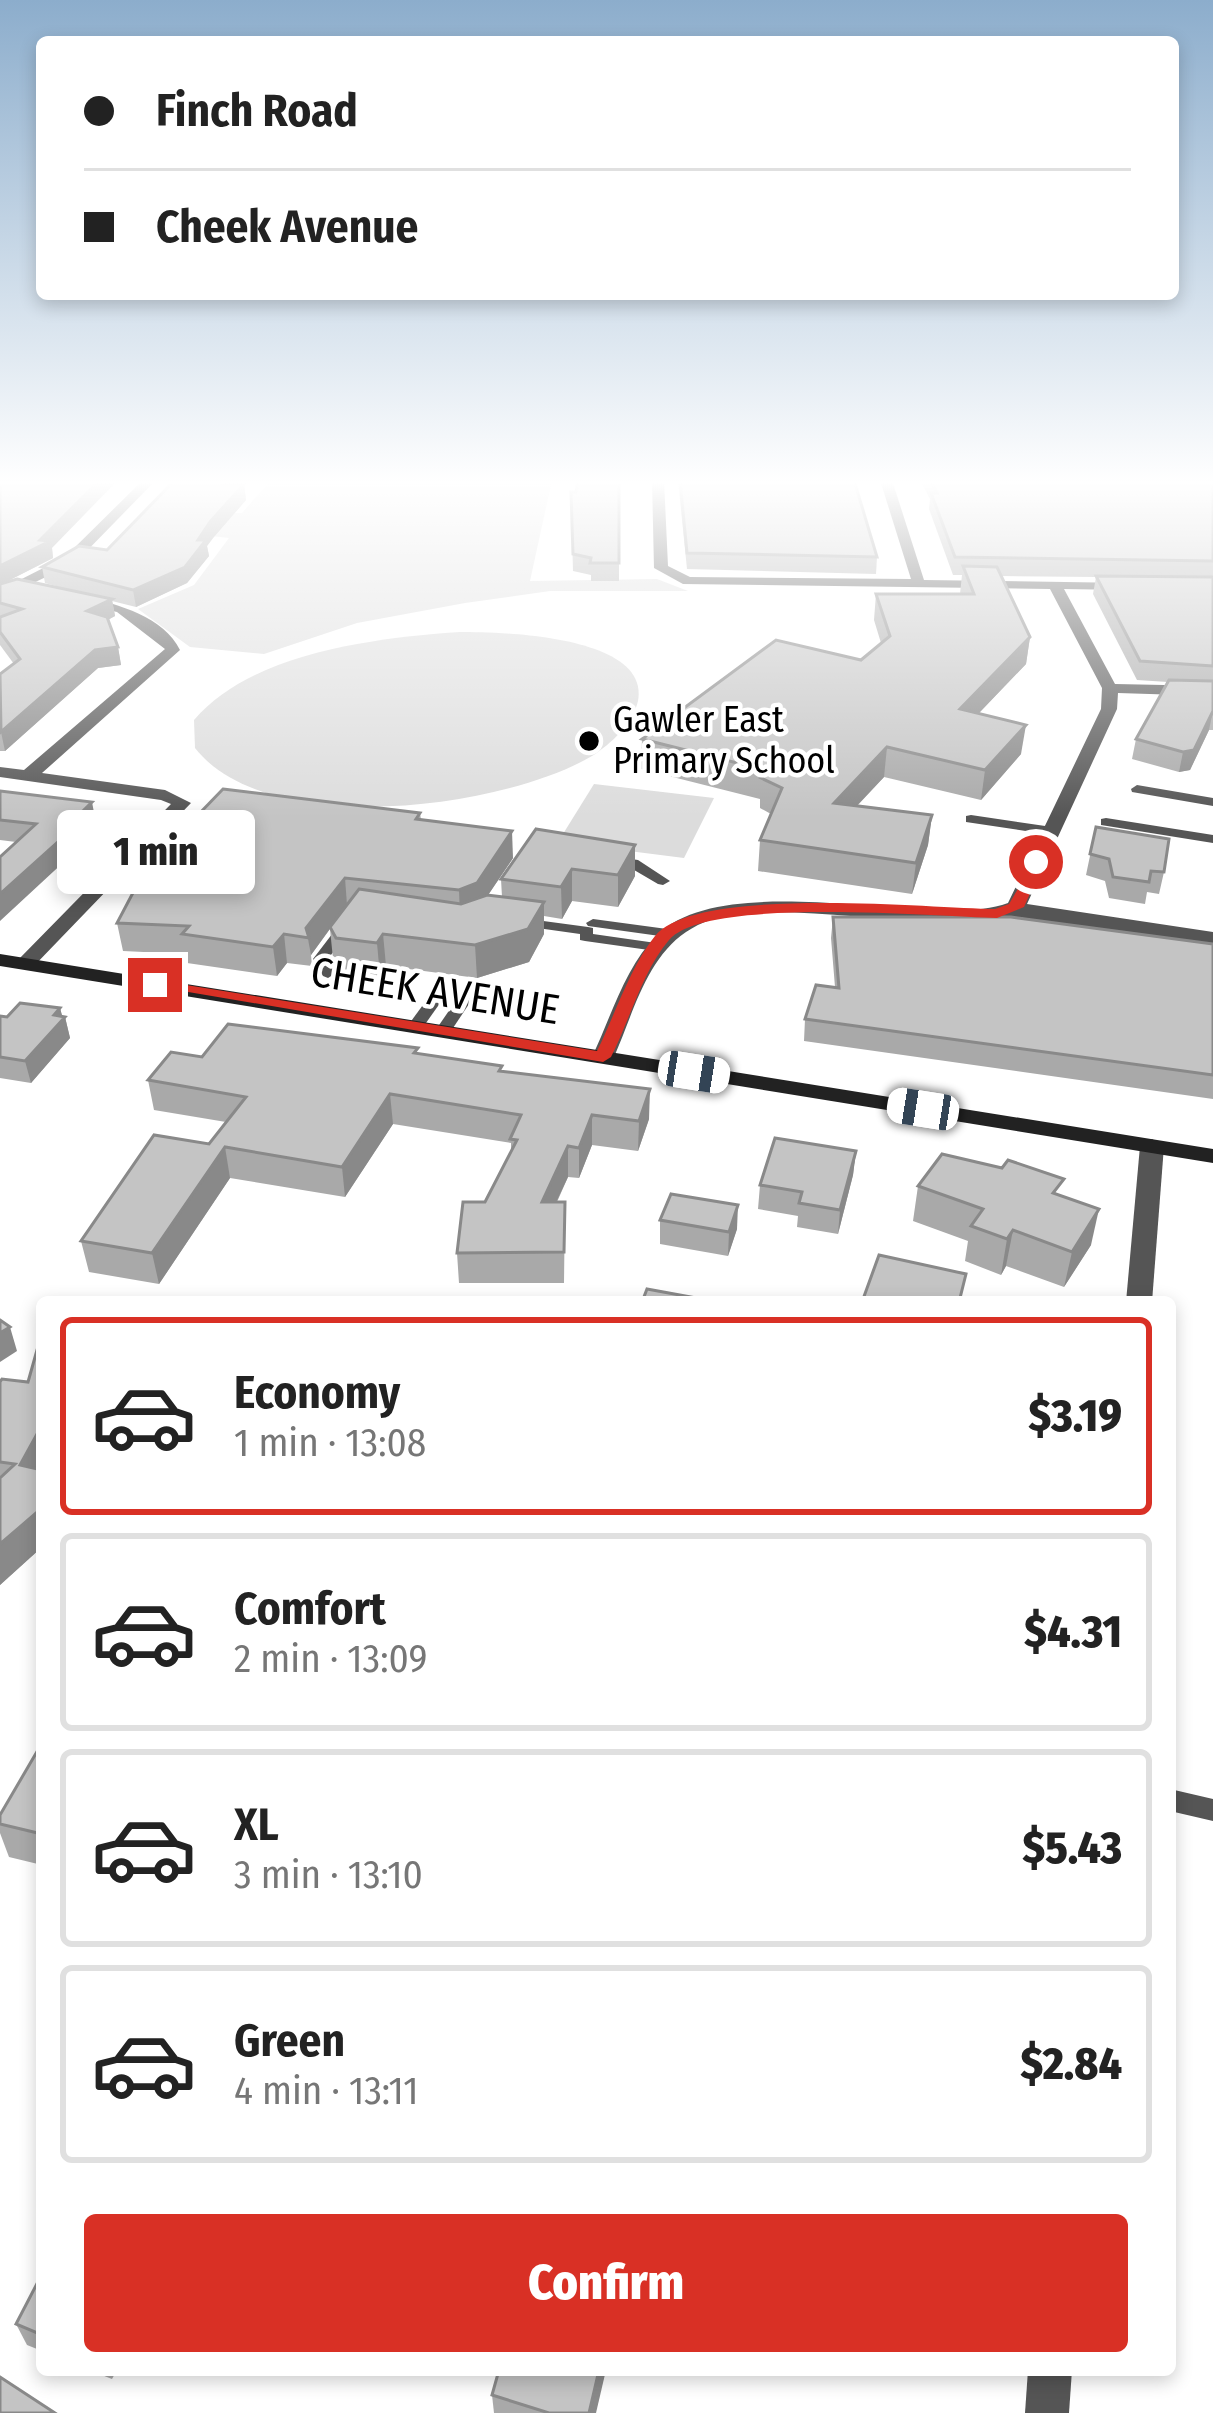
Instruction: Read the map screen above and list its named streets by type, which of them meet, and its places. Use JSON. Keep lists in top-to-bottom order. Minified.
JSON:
{"streets":{"street":["CHEEK AVENUE"]},"places":["Gawler East Primary School"],"page":{"banner":["Finch Road","Cheek Avenue"],"bubble":"1 min","list":[{"name":"Economy","note":"1 min · 13:08","value":"$3.19"},{"name":"Comfort","note":"2 min · 13:09","value":"$4.31"},{"name":"XL","note":"3 min · 13:10","value":"$5.43"},{"name":"Green","note":"4 min · 13:11","value":"$2.84"}],"buttons":"Confirm"}}
